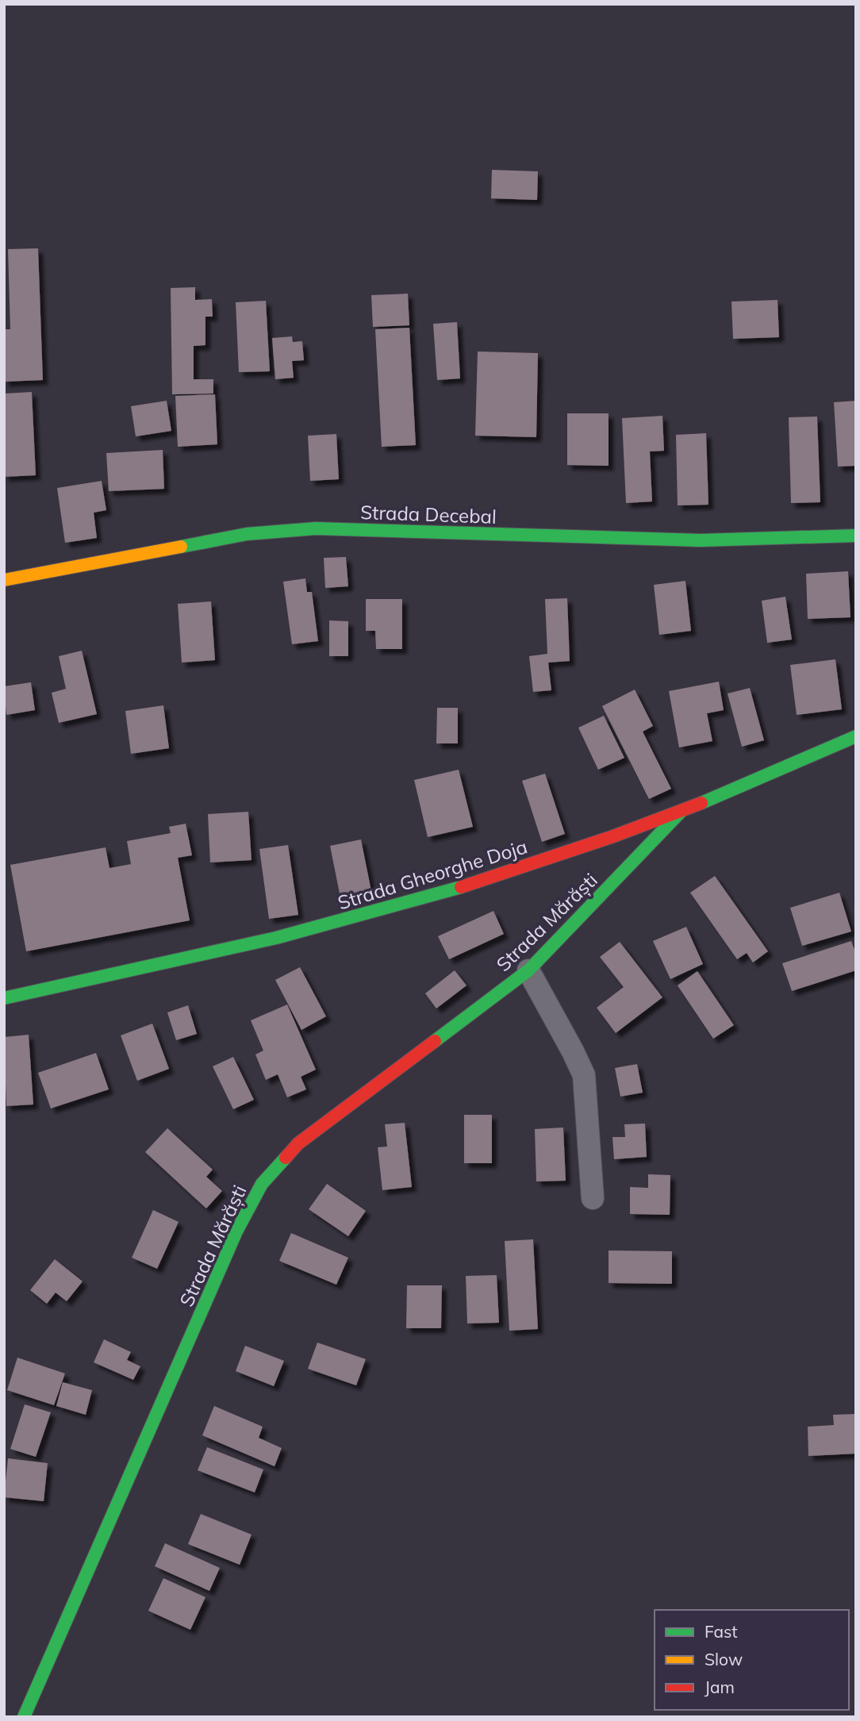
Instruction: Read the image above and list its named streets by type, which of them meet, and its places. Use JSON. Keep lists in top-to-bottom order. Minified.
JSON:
{"streets":{"street":["Strada Decebal","Strada Gheorghe Doja","Strada Mărăști"]},"crossings":[["Strada Gheorghe Doja","Strada Mărăști"]],"legend":["Fast","Slow","Jam"]}
